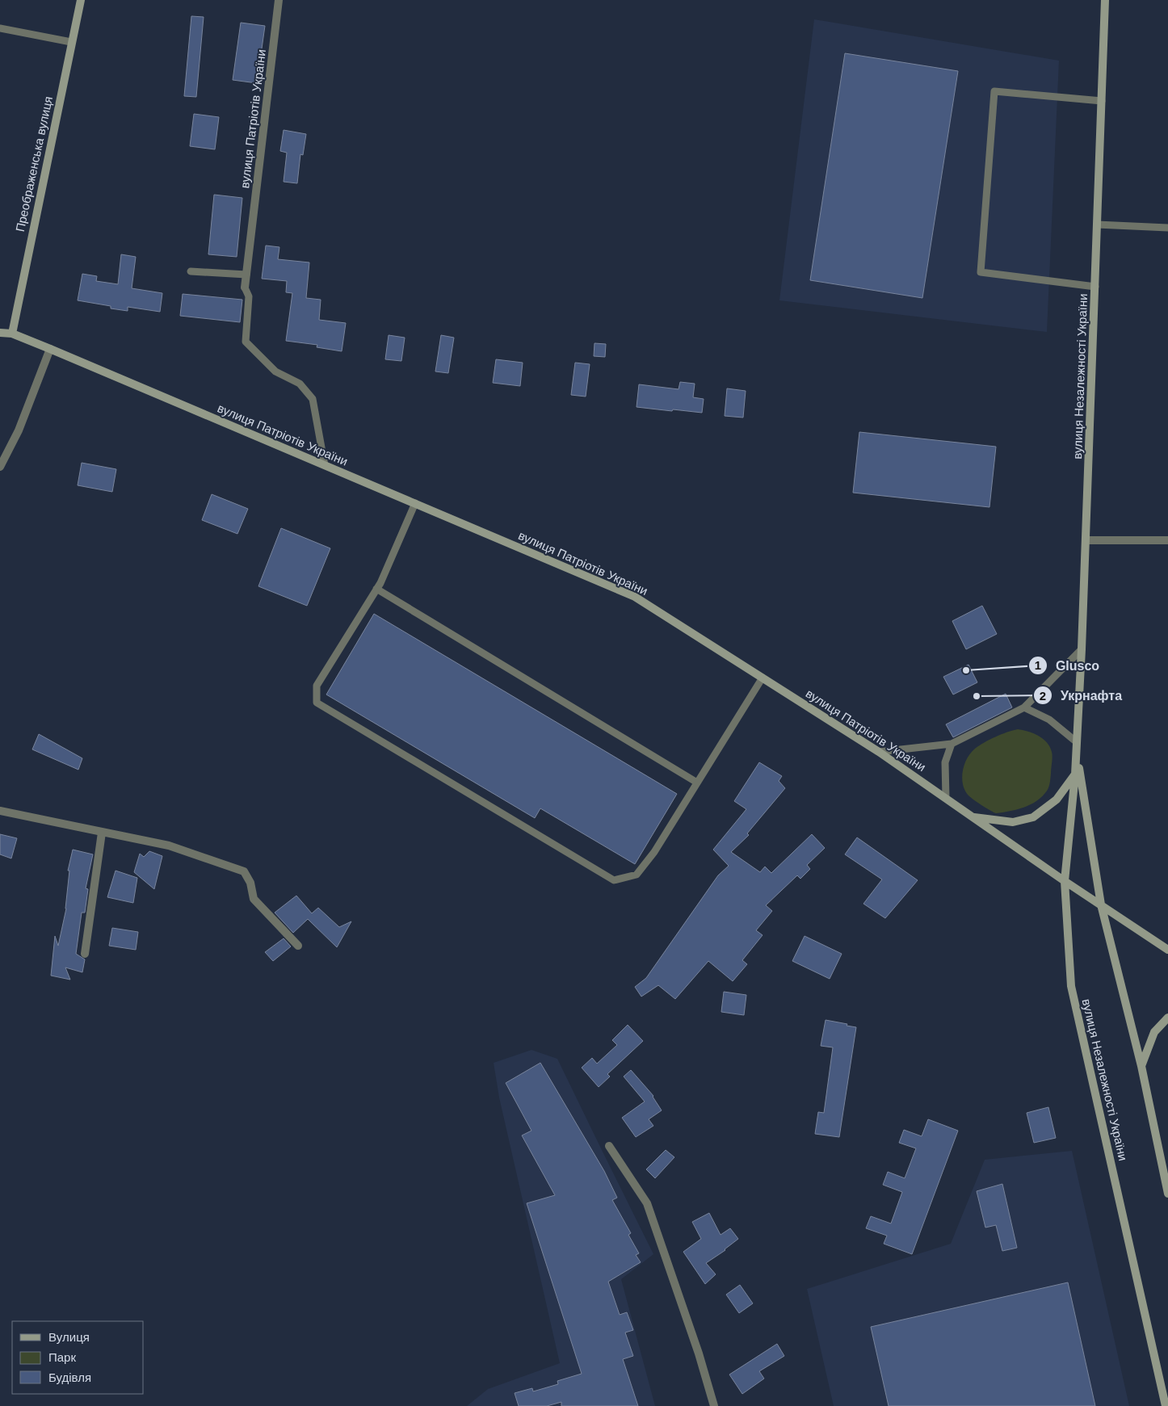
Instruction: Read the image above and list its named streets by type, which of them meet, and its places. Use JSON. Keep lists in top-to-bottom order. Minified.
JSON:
{"streets":{"main road":["вулиця Патріотів України","Преображенська вулиця","вулиця Незалежності України"]},"crossings":[["вулиця Патріотів України","Преображенська вулиця"],["вулиця Патріотів України","вулиця Незалежності України"]],"places":["Glusco","Укрнафта"],"legend":["Вулиця","Парк","Будівля"]}
